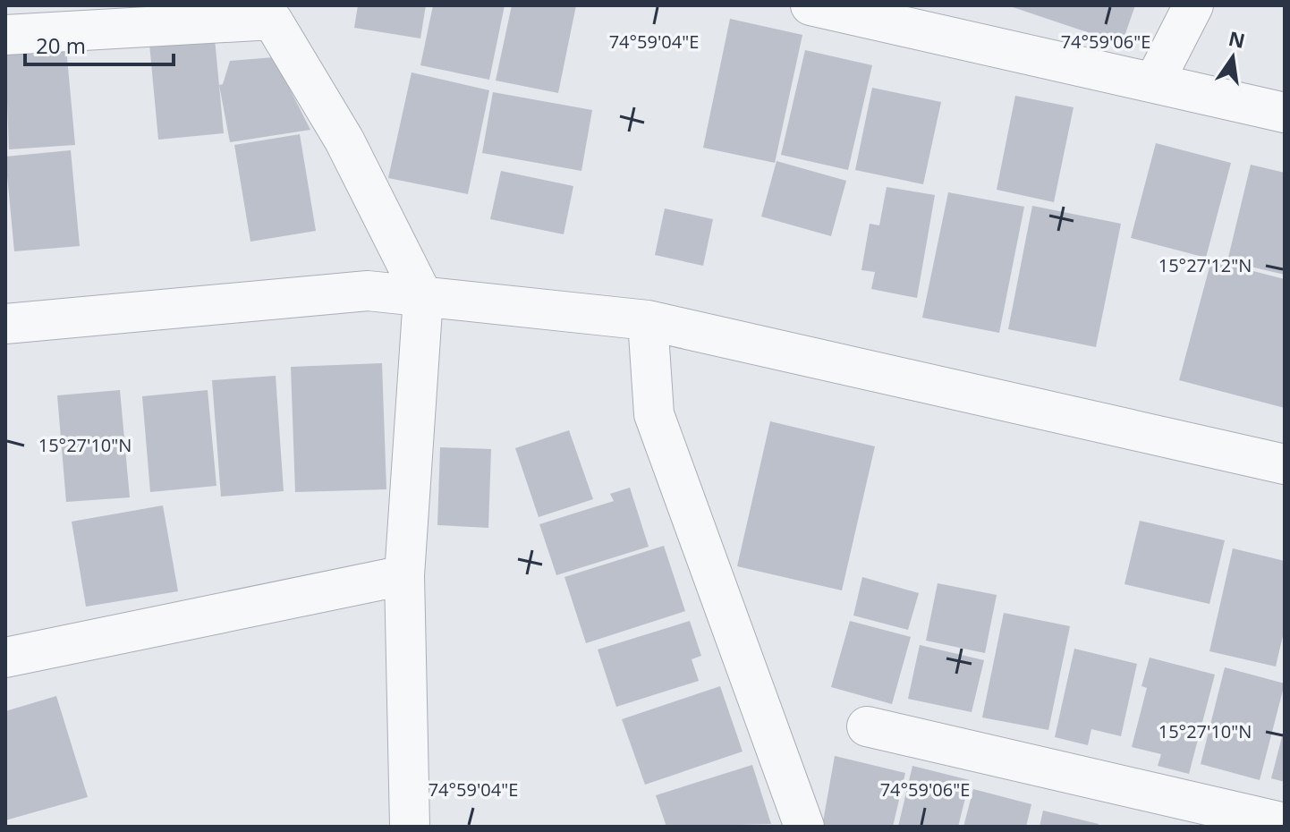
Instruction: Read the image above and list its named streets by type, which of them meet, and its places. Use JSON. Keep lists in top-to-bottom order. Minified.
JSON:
{"scale_bar":"20 m","north":"top","coordinates":["74°59'04\"E","74°59'06\"E","15°27'12\"N","15°27'10\"N"]}
